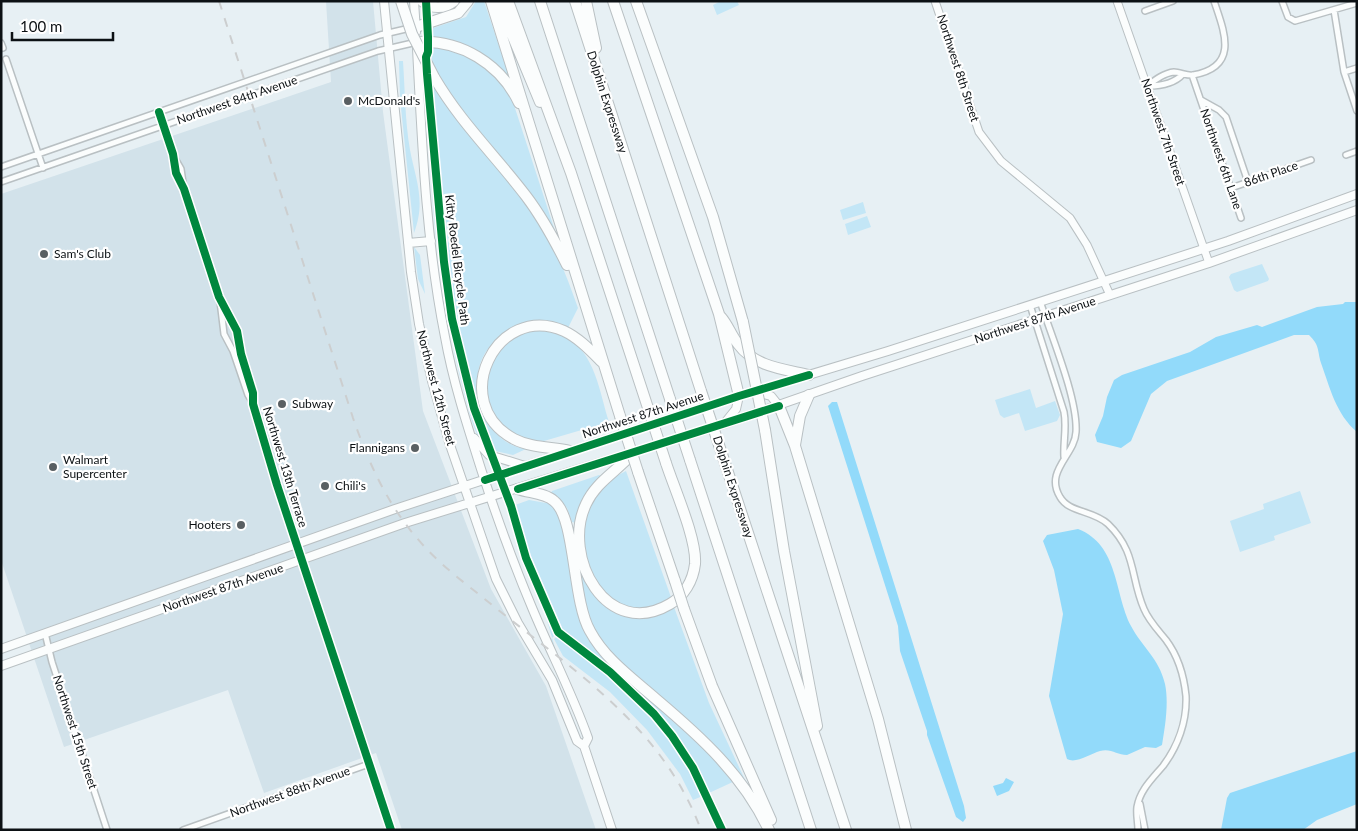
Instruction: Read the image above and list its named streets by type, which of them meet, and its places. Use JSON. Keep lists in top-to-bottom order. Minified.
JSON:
{"streets":{"highway":["Dolphin Expressway"],"main road":["Northwest 87th Avenue","Northwest 12th Street"],"street":["Northwest 8th Street","Northwest 84th Avenue","Northwest 7th Street","Northwest 6th Lane","86th Place","Northwest 13th Terrace","Northwest 15th Street","Northwest 88th Avenue"],"cycle path":["Kitty Roedel Bicycle Path"]},"crossings":[["Northwest 8th Street","Northwest 87th Avenue"],["Northwest 84th Avenue","Northwest 12th Street"],["Northwest 84th Avenue","Northwest 13th Terrace"],["Northwest 7th Street","Northwest 87th Avenue"],["Northwest 6th Lane","86th Place"],["Northwest 87th Avenue","Northwest 12th Street"],["Northwest 87th Avenue","Northwest 13th Terrace"],["Northwest 87th Avenue","Northwest 15th Street"],["Northwest 13th Terrace","Northwest 88th Avenue"]],"places":["McDonald's","Sam's Club","Subway","Flannigans","Walmart Supercenter","Chili's","Hooters"],"scale_bar":"100 m"}
